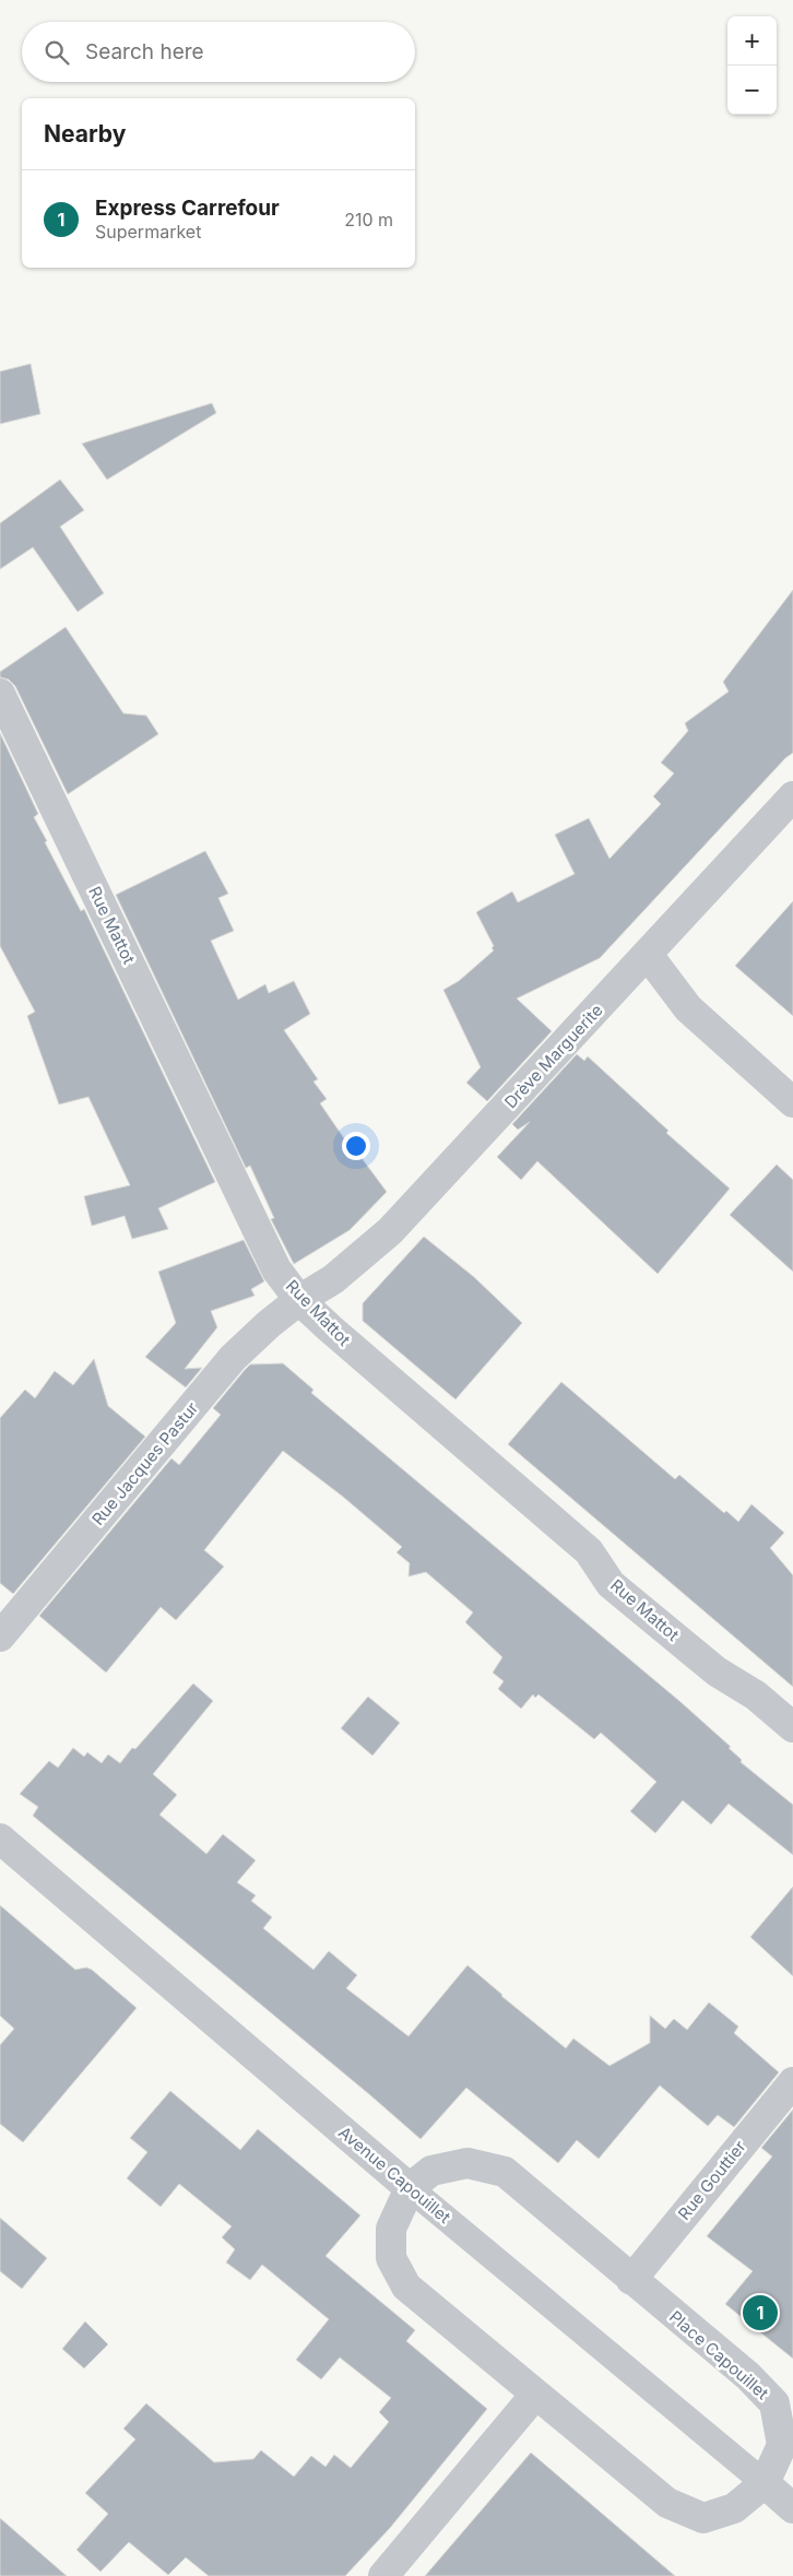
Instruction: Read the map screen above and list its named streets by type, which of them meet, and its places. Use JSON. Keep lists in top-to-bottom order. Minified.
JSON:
{"streets":{"street":["Rue Mattot","Drève Marguerite","Rue Jacques Pastur","Avenue Capouillet","Rue Gouttier","Place Capouillet"]},"crossings":[["Rue Mattot","Drève Marguerite"],["Rue Mattot","Rue Jacques Pastur"],["Drève Marguerite","Rue Jacques Pastur"],["Avenue Capouillet","Place Capouillet"],["Rue Gouttier","Place Capouillet"]],"page":{"map_buttons":["+","−"],"search":"Search here","heading":"Nearby","list":[{"mark":"1","name":"Express Carrefour","note":"Supermarket","value":"210 m"}],"pins":"1"}}
